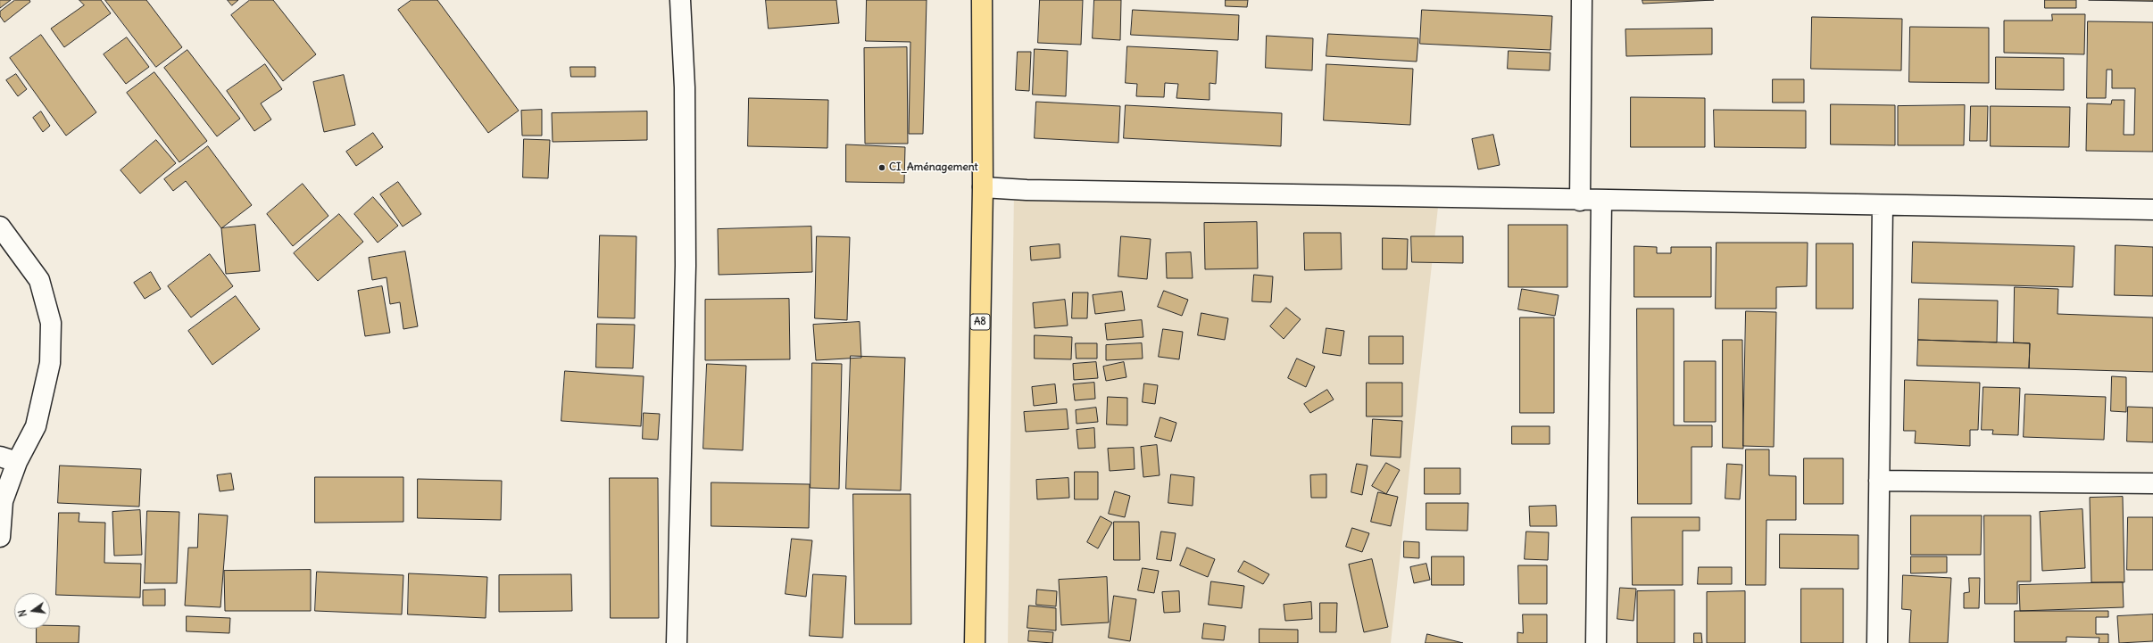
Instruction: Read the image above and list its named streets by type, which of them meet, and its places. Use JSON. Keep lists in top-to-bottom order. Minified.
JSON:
{"streets":{"main road":["A8"]},"places":["CI_Aménagement"],"north":"left"}
